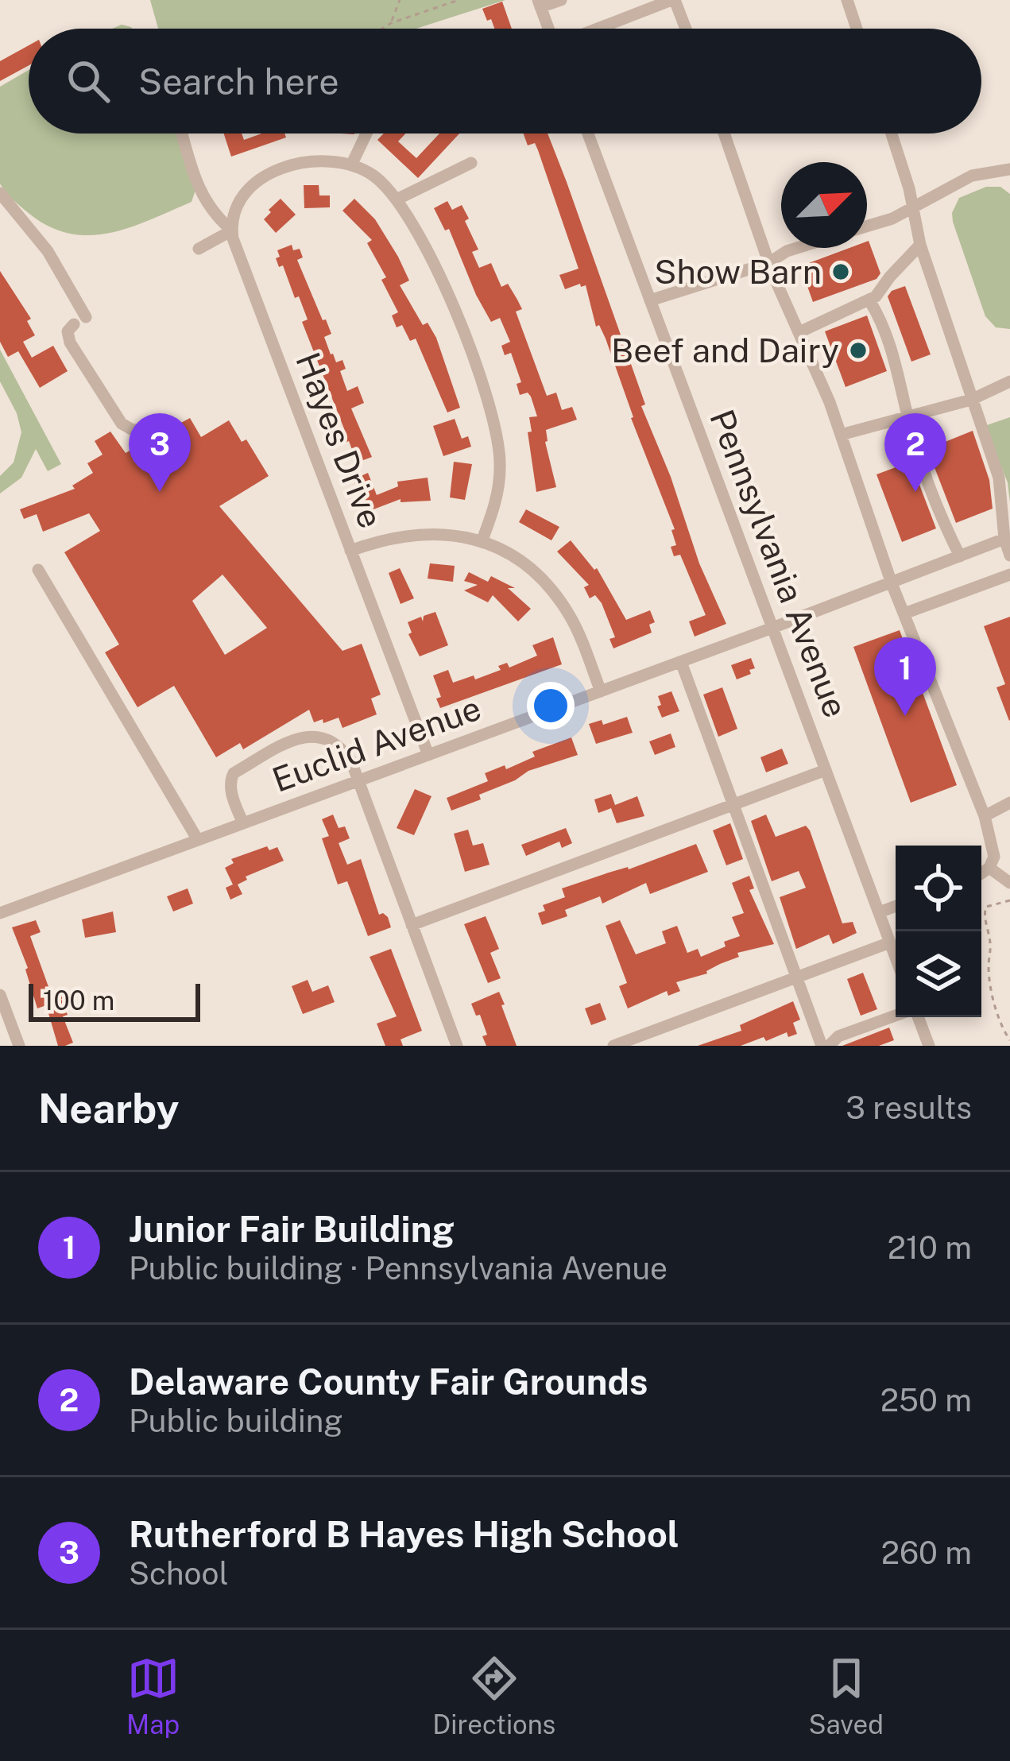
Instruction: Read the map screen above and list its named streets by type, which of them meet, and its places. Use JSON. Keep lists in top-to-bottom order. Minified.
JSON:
{"streets":{"street":["Hayes Drive","Pennsylvania Avenue","Euclid Avenue"]},"crossings":[["Hayes Drive","Euclid Avenue"],["Pennsylvania Avenue","Euclid Avenue"]],"places":["Show Barn","Beef and Dairy"],"scale_bar":"100 m","north":"top right","page":{"search":"Search here","pins":["2","3","1"],"scale":"100 m","heading":["Nearby","3 results"],"list":[{"mark":"1","name":"Junior Fair Building","note":"Public building · Pennsylvania Avenue","value":"210 m"},{"mark":"2","name":"Delaware County Fair Grounds","note":"Public building","value":"250 m"},{"mark":"3","name":"Rutherford B Hayes High School","note":"School","value":"260 m"}],"nav":["Map","Directions","Saved"]}}
